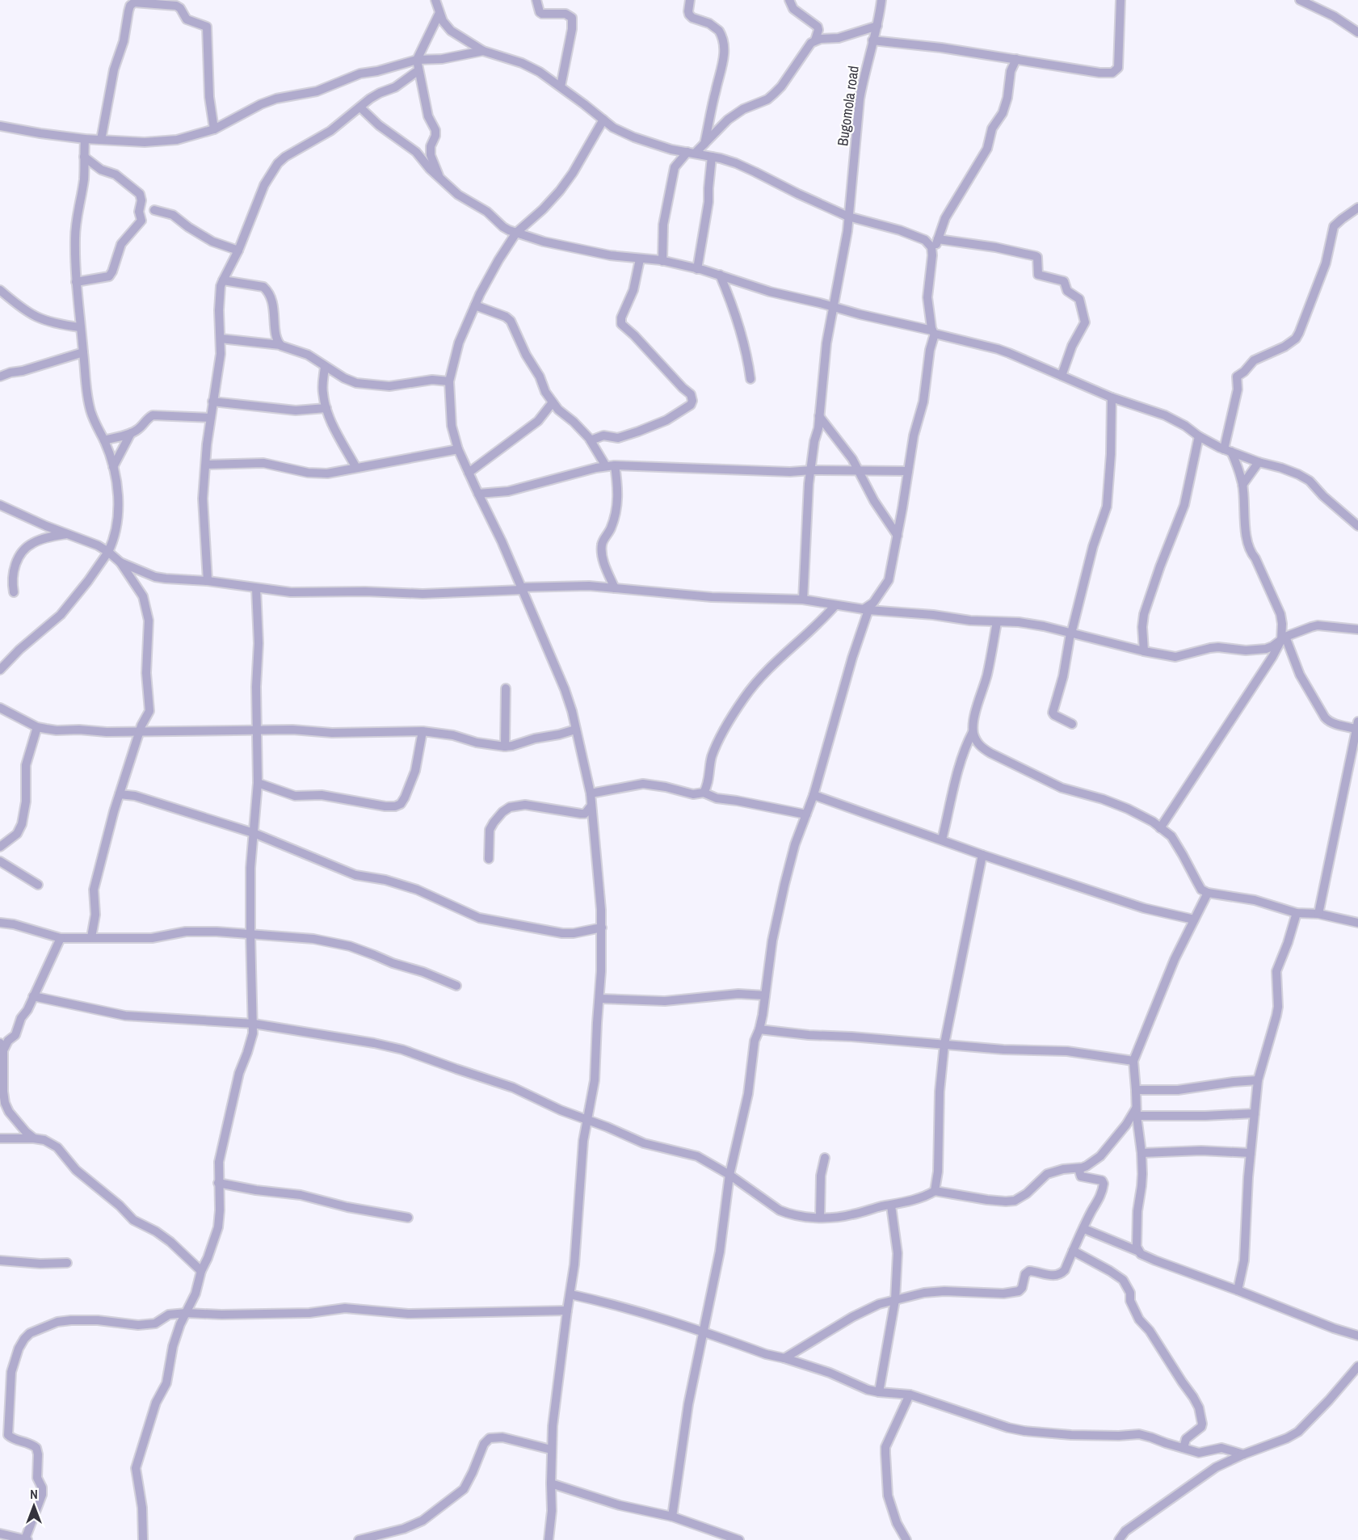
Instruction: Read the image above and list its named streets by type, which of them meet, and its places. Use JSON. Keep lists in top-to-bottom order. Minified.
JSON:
{"streets":{"street":["Bugomola road"]},"north":"top"}
